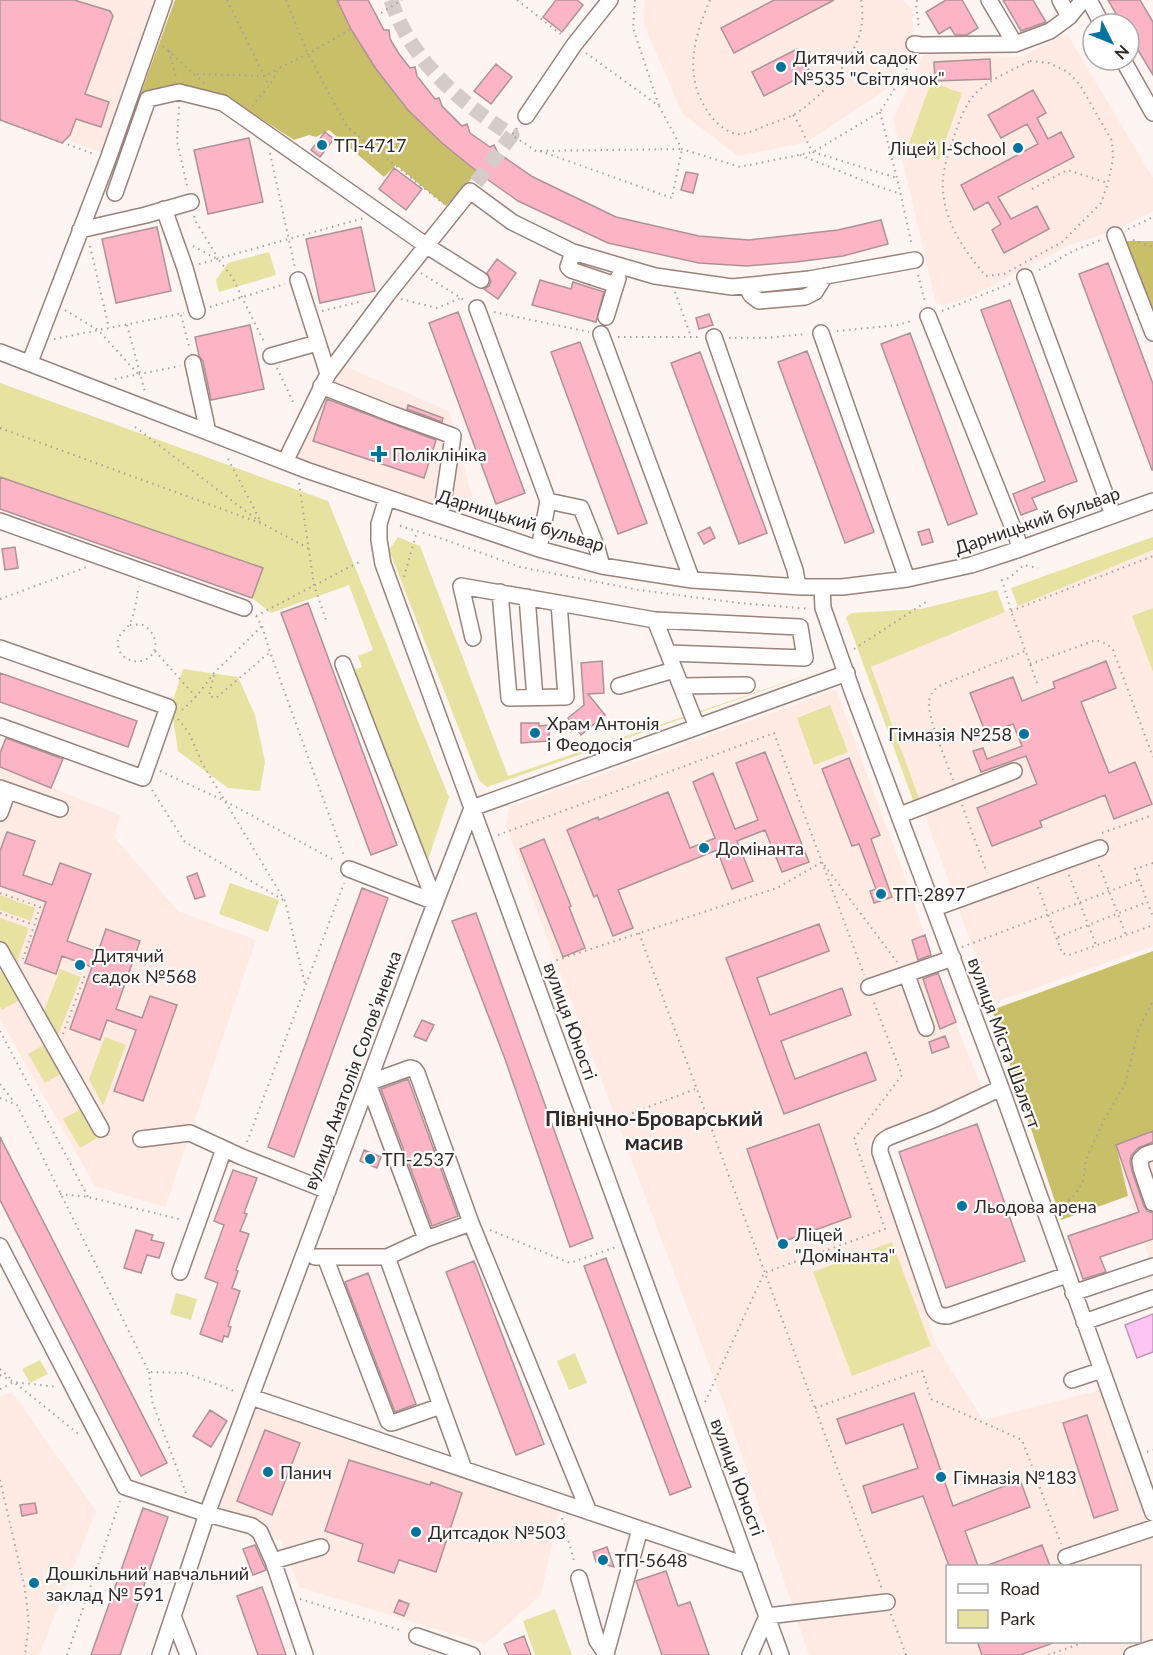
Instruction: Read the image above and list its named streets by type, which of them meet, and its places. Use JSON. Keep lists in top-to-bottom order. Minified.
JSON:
{"streets":{"street":["Дарницький бульвар","вулиця Юності","вулиця Міста Шалетт","вулиця Анатолія Соловʼяненка"]},"crossings":[["Дарницький бульвар","вулиця Міста Шалетт"],["вулиця Юності","вулиця Анатолія Соловʼяненка"]],"districts":["Північно-Броварський масив"],"places":{"other":["Дитячий садок №535 \"Світлячок\"","ТП-4717","Ліцей I-School","Храм Антонія і Феодосія","Гімназія №258","Домінанта","ТП-2897","Дитячий садок №568","ТП-2537","Льодова арена","Ліцей \"Домінанта\"","Панич","Гімназія №183","Дитсадок №503","ТП-5648","Дошкільний навчальний заклад № 591"],"health":["Поліклініка"]},"legend":["Road","Park"],"north":"bottom right"}
